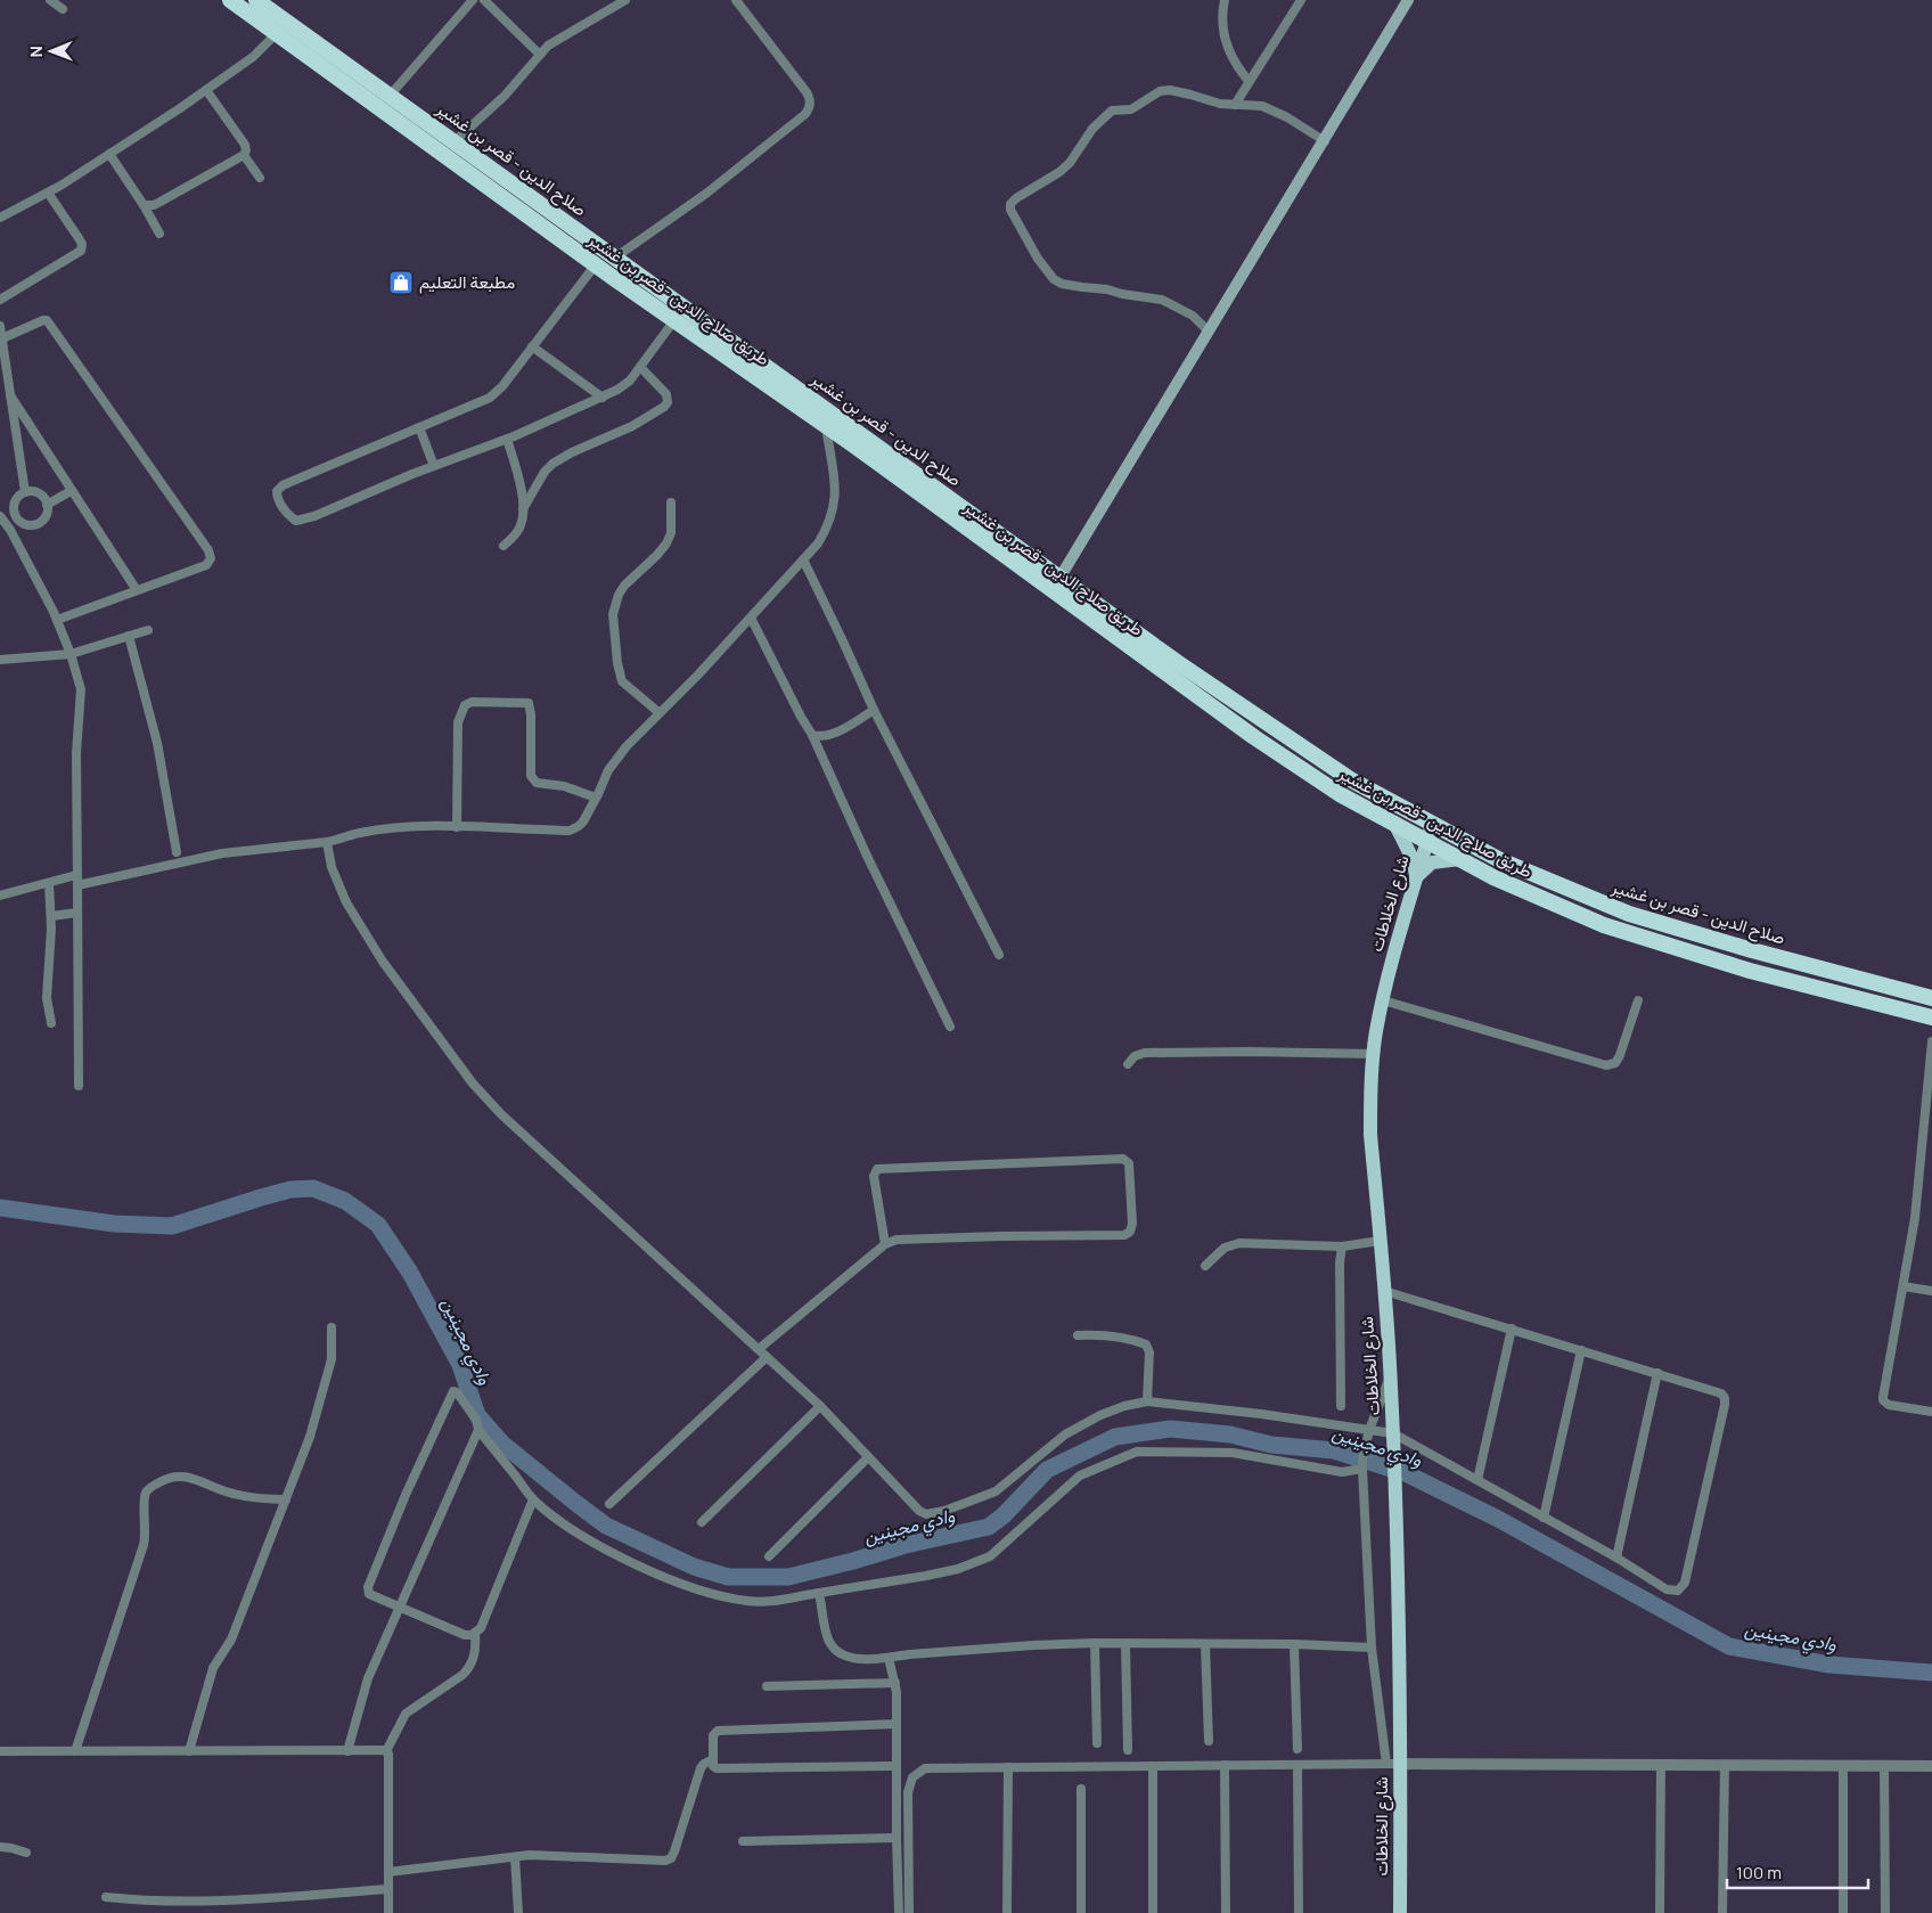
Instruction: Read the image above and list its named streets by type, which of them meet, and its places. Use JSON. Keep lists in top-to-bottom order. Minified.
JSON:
{"streets":{"highway":["صلاح الدين - قصر بن غشير","طريق صلاح الدين -قصر بن غشير"],"main road":["شارع الخلاطات"]},"crossings":[["صلاح الدين - قصر بن غشير","شارع الخلاطات"],["طريق صلاح الدين -قصر بن غشير","شارع الخلاطات"]],"water":["وادي مجينين"],"places":{"shop":["مطبعة التعليم"]},"scale_bar":"100 m","north":"left"}
